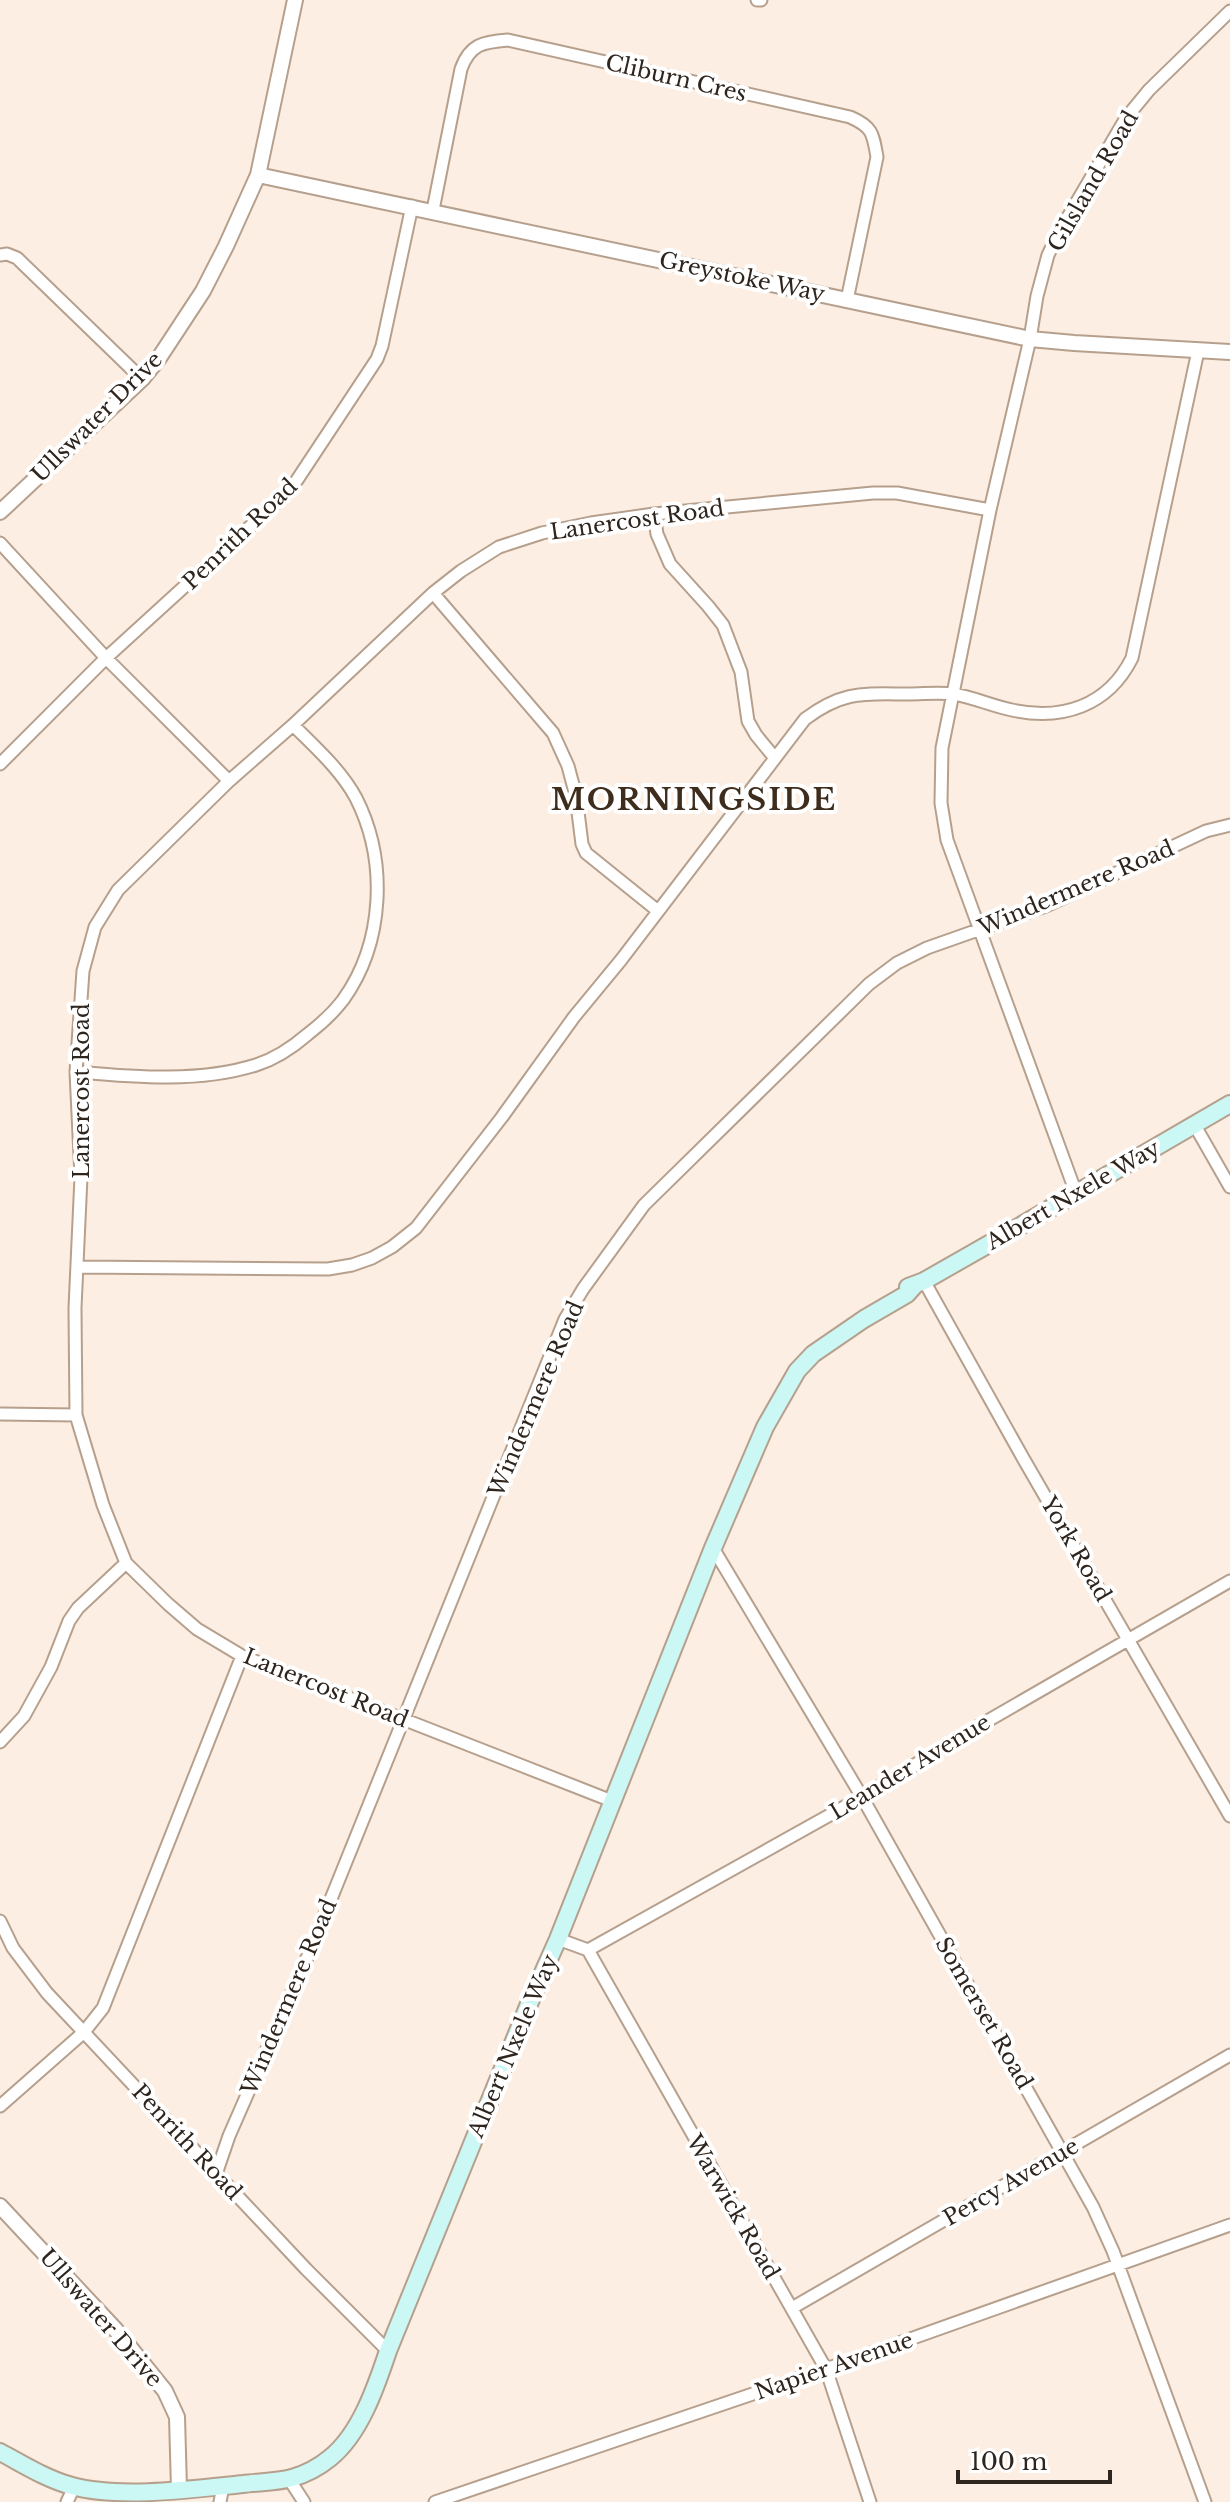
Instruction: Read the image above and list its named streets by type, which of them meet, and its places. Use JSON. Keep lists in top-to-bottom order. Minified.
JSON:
{"streets":{"main road":["Albert Nxele Way"],"street":["Cliburn Cres","Gilsland Road","Greystoke Way","Ullswater Drive","Lanercost Road","Penrith Road","Windermere Road","York Road","Leander Avenue","Somerset Road","Percy Avenue","Warwick Road","Napier Avenue"]},"crossings":[["Cliburn Cres","Greystoke Way"],["Gilsland Road","Greystoke Way"],["Gilsland Road","Lanercost Road"],["Gilsland Road","Windermere Road"],["Gilsland Road","Albert Nxele Way"],["Greystoke Way","Ullswater Drive"],["Greystoke Way","Penrith Road"],["Ullswater Drive","Albert Nxele Way"],["Lanercost Road","Windermere Road"],["Lanercost Road","Albert Nxele Way"],["Penrith Road","Windermere Road"],["Penrith Road","Albert Nxele Way"],["Albert Nxele Way","York Road"],["Albert Nxele Way","Somerset Road"],["York Road","Leander Avenue"],["Leander Avenue","Somerset Road"],["Leander Avenue","Warwick Road"],["Somerset Road","Percy Avenue"],["Somerset Road","Napier Avenue"],["Percy Avenue","Warwick Road"],["Warwick Road","Napier Avenue"]],"districts":["MORNINGSIDE"],"scale_bar":"100 m"}
